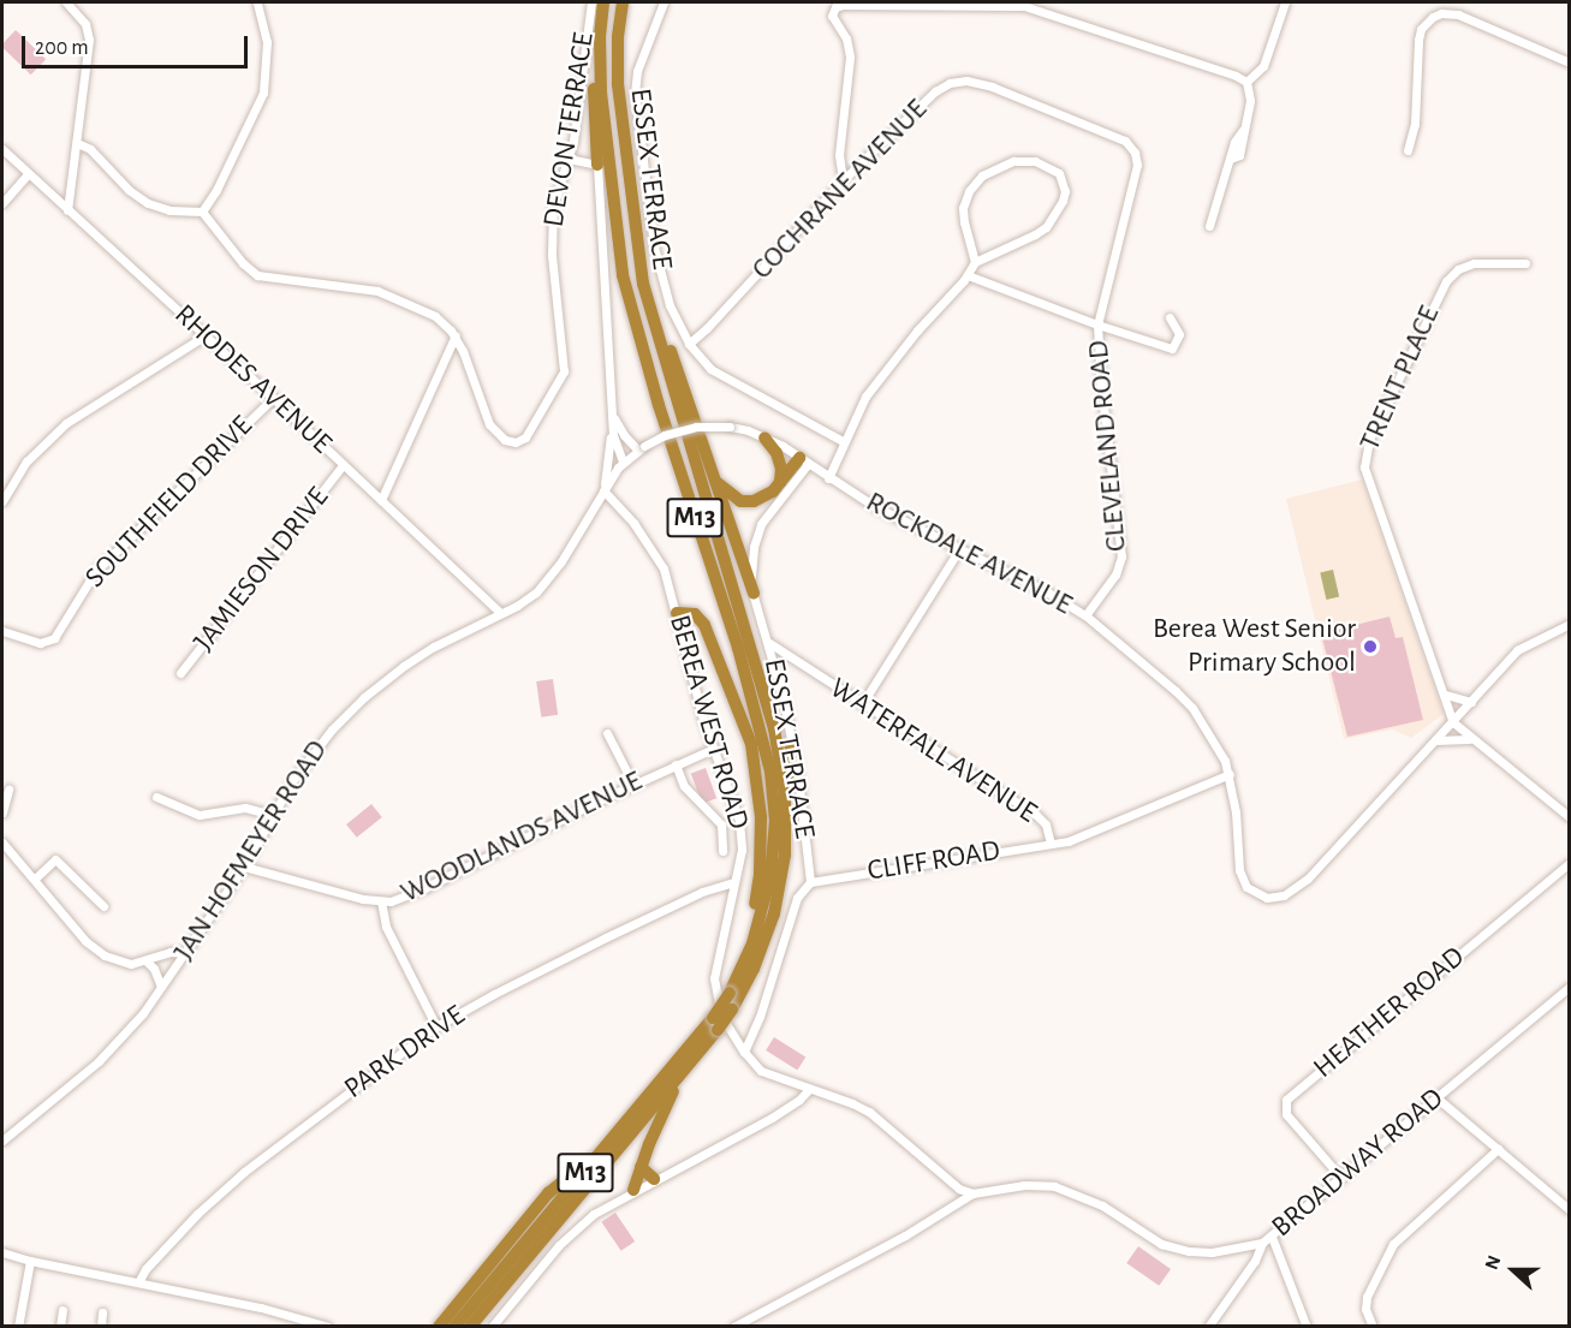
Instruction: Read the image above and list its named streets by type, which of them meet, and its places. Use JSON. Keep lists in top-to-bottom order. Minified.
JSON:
{"streets":{"highway":["M13"],"street":["DEVON TERRACE","ESSEX TERRACE","COCHRANE AVENUE","TRENT PLACE","RHODES AVENUE","CLEVELAND ROAD","SOUTHFIELD DRIVE","ROCKDALE AVENUE","JAMIESON DRIVE","BEREA WEST ROAD","WATERFALL AVENUE","WOODLANDS AVENUE","JAN HOFMEYER ROAD","CLIFF ROAD","HEATHER ROAD","PARK DRIVE","BROADWAY ROAD"]},"crossings":[["ESSEX TERRACE","COCHRANE AVENUE"],["ESSEX TERRACE","ROCKDALE AVENUE"],["ESSEX TERRACE","WATERFALL AVENUE"],["ESSEX TERRACE","CLIFF ROAD"],["COCHRANE AVENUE","CLEVELAND ROAD"],["TRENT PLACE","ROCKDALE AVENUE"],["RHODES AVENUE","SOUTHFIELD DRIVE"],["RHODES AVENUE","JAMIESON DRIVE"],["RHODES AVENUE","JAN HOFMEYER ROAD"],["CLEVELAND ROAD","ROCKDALE AVENUE"],["ROCKDALE AVENUE","BEREA WEST ROAD"],["ROCKDALE AVENUE","JAN HOFMEYER ROAD"],["ROCKDALE AVENUE","CLIFF ROAD"],["BEREA WEST ROAD","WOODLANDS AVENUE"],["BEREA WEST ROAD","JAN HOFMEYER ROAD"],["BEREA WEST ROAD","PARK DRIVE"],["WATERFALL AVENUE","CLIFF ROAD"],["WOODLANDS AVENUE","JAN HOFMEYER ROAD"],["HEATHER ROAD","BROADWAY ROAD"]],"places":["Berea West Senior Primary School"],"scale_bar":"200 m","north":"left"}
